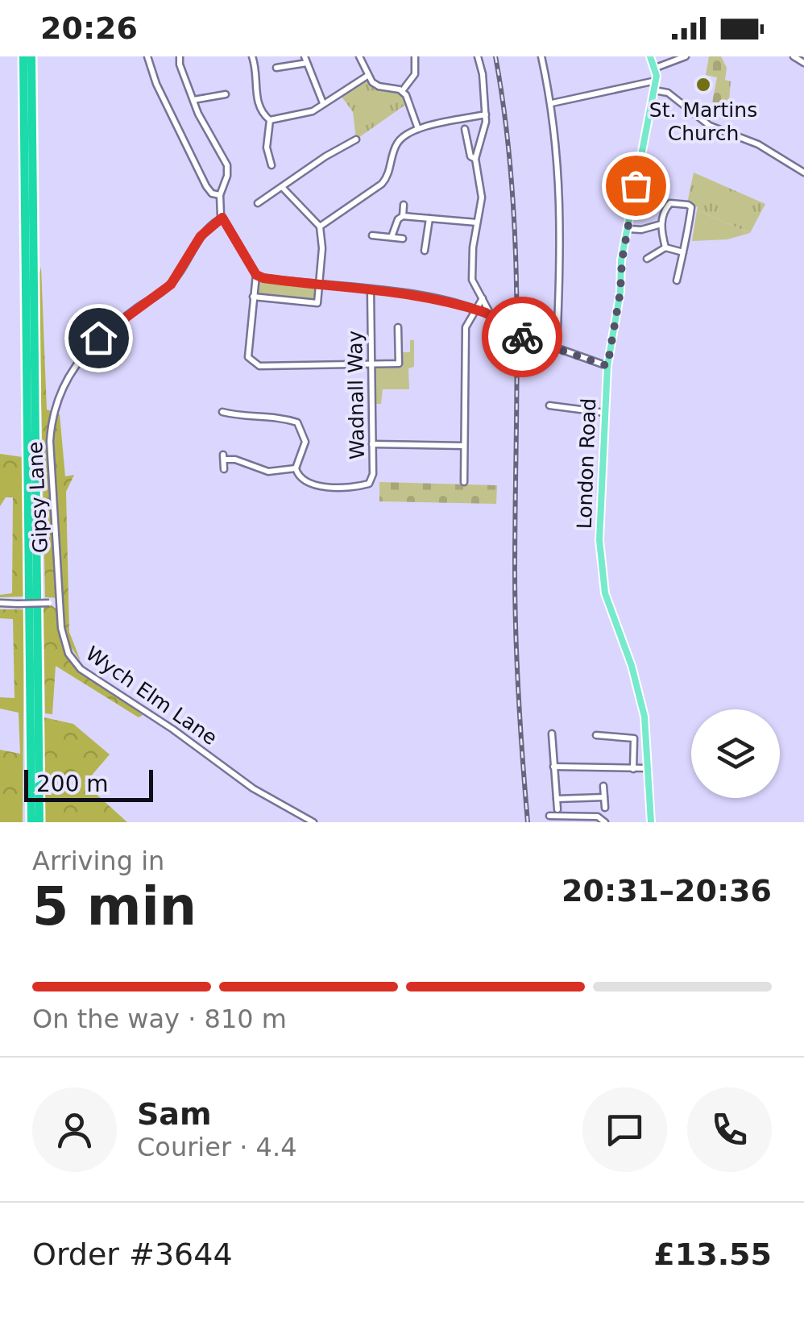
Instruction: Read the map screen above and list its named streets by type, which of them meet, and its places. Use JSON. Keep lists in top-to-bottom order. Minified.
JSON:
{"streets":{"main road":["London Road"],"street":["Wadnall Way","Gipsy Lane","Wych Elm Lane"]},"crossings":[["Gipsy Lane","Wych Elm Lane"]],"places":["St. Martins Church"],"scale_bar":"200 m","page":{"status":"20:26","scale":"200 m","heading":["5 min","Arriving in","20:31–20:36"],"panel":["Sam","Courier · 4.4","Order #3644","£13.55"],"bar":"On the way · 810 m"}}
